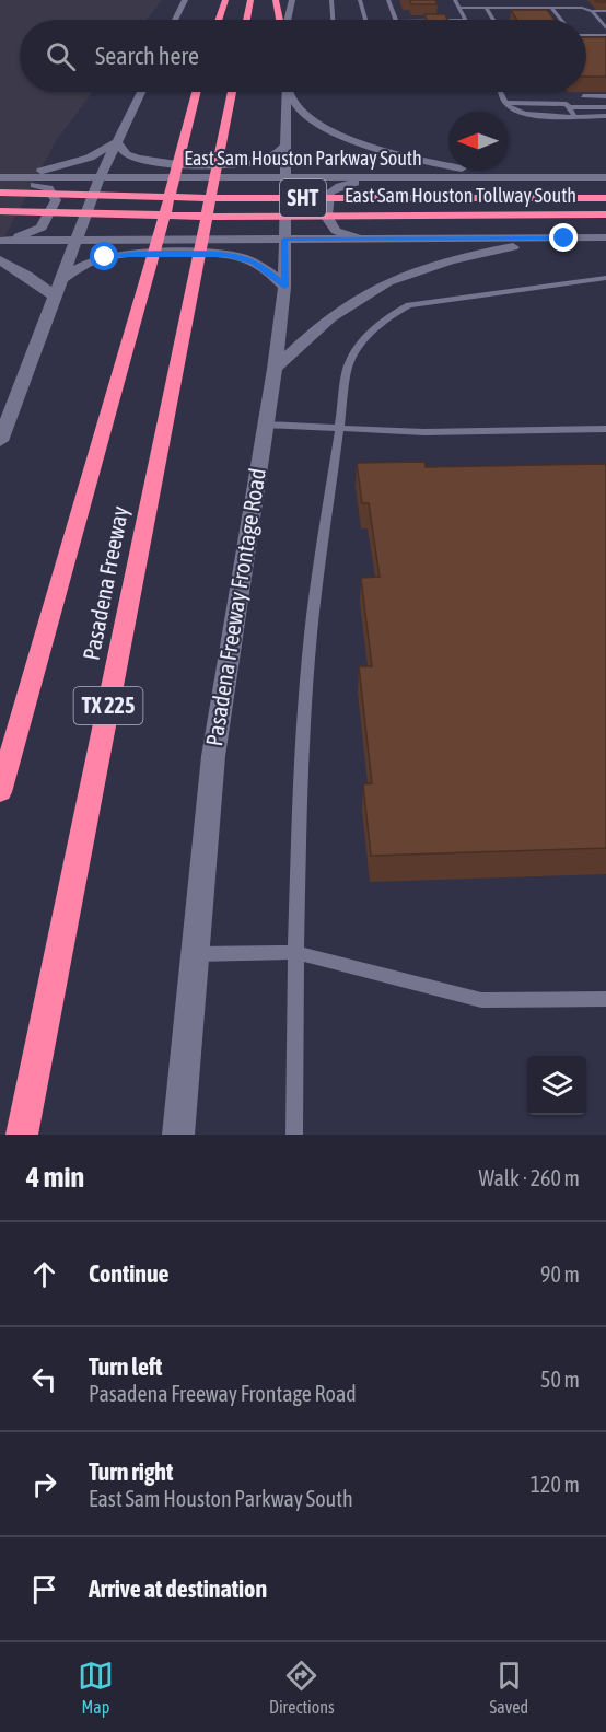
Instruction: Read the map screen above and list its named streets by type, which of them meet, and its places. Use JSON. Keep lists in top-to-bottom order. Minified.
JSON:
{"streets":{"highway":["East Sam Houston Tollway South","SHT","Pasadena Freeway","TX 225"],"main road":["East Sam Houston Parkway South","Pasadena Freeway Frontage Road"]},"crossings":[["East Sam Houston Parkway South","Pasadena Freeway Frontage Road"]],"north":"left","page":{"search":"Search here","heading":["4 min","Walk · 260 m"],"list":[["Continue","90 m"],["Turn left","Pasadena Freeway Frontage Road","50 m"],["Turn right","East Sam Houston Parkway South","120 m"],"Arrive at destination"],"nav":["Map","Directions","Saved"]}}
